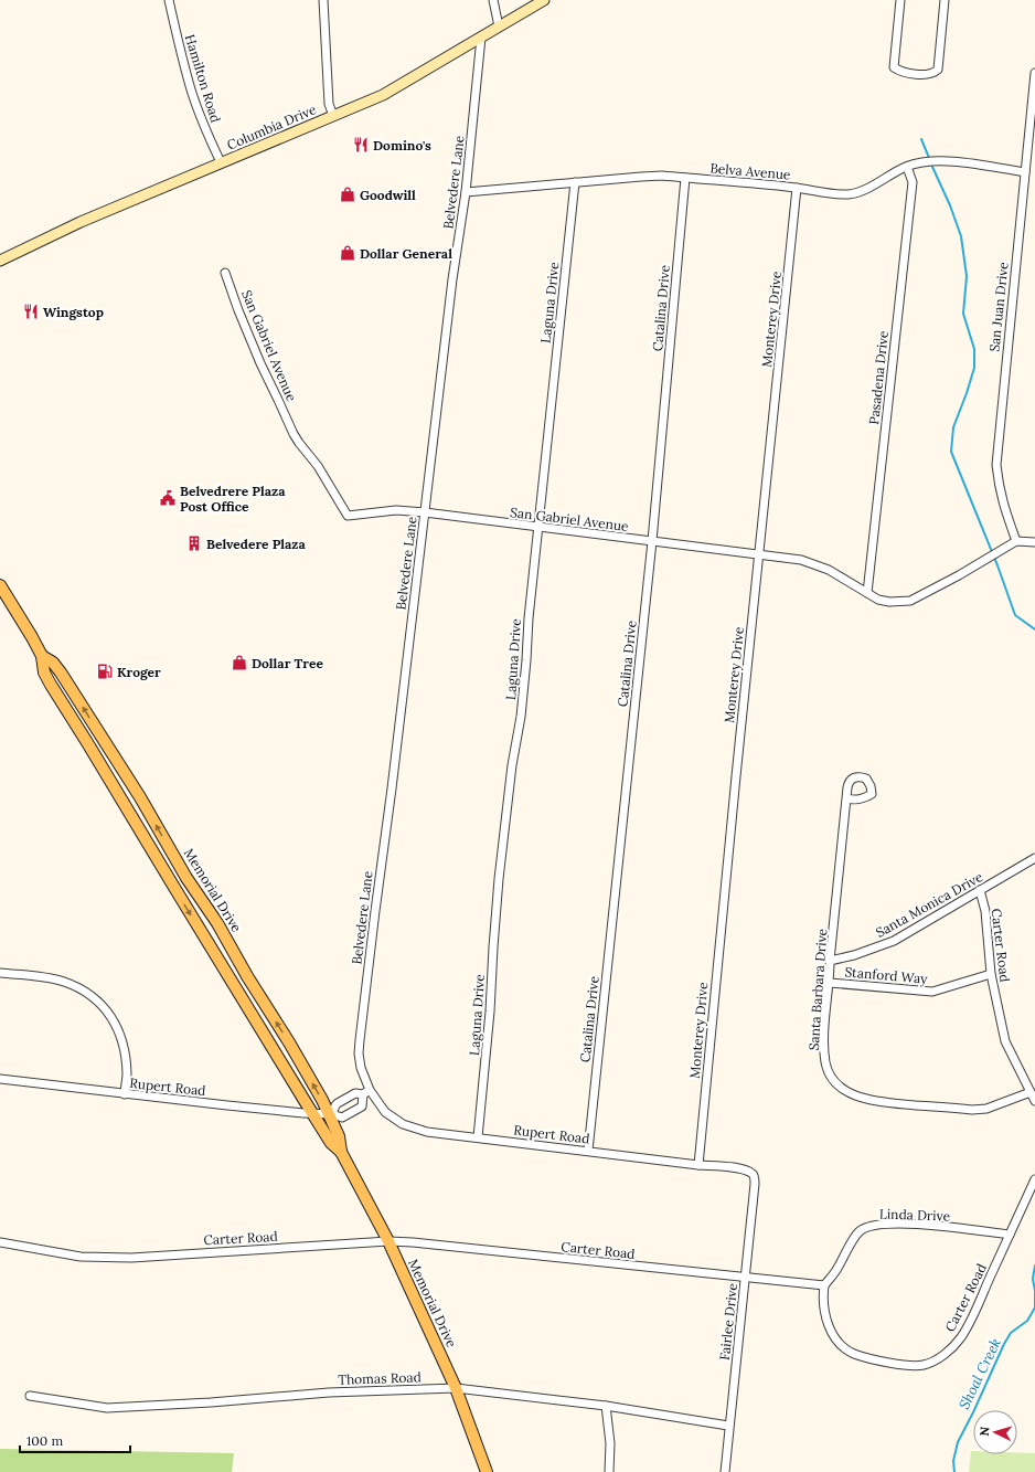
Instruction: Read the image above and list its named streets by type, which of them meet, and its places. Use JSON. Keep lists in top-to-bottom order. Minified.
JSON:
{"streets":{"main road":["Columbia Drive","Memorial Drive"],"street":["Hamilton Road","Belva Avenue","Belvedere Lane","Laguna Drive","San Juan Drive","Catalina Drive","Monterey Drive","San Gabriel Avenue","Pasadena Drive","Santa Monica Drive","Carter Road","Stanford Way","Santa Barbara Drive","Rupert Road","Linda Drive","Fairlee Drive","Thomas Road"]},"crossings":[["Hamilton Road","Columbia Drive"],["Columbia Drive","Belvedere Lane"],["Belva Avenue","Belvedere Lane"],["Belva Avenue","Laguna Drive"],["Belva Avenue","San Juan Drive"],["Belva Avenue","Catalina Drive"],["Belva Avenue","Monterey Drive"],["Belva Avenue","Pasadena Drive"],["Belvedere Lane","San Gabriel Avenue"],["Belvedere Lane","Rupert Road"],["Laguna Drive","San Gabriel Avenue"],["Laguna Drive","Rupert Road"],["San Juan Drive","San Gabriel Avenue"],["Catalina Drive","San Gabriel Avenue"],["Catalina Drive","Rupert Road"],["Monterey Drive","San Gabriel Avenue"],["Monterey Drive","Rupert Road"],["San Gabriel Avenue","Pasadena Drive"],["Memorial Drive","Carter Road"],["Memorial Drive","Rupert Road"],["Memorial Drive","Thomas Road"],["Santa Monica Drive","Carter Road"],["Santa Monica Drive","Santa Barbara Drive"],["Carter Road","Stanford Way"],["Carter Road","Santa Barbara Drive"],["Carter Road","Linda Drive"],["Carter Road","Fairlee Drive"],["Stanford Way","Santa Barbara Drive"],["Rupert Road","Fairlee Drive"],["Fairlee Drive","Thomas Road"]],"water":["Shoal Creek"],"places":{"restaurant":["Domino's","Wingstop"],"shop":["Goodwill","Dollar General","Dollar Tree"],"public building":["Belvedrere Plaza Post Office"],"building":["Belvedere Plaza"],"fuel station":["Kroger"]},"scale_bar":"100 m","north":"left"}
